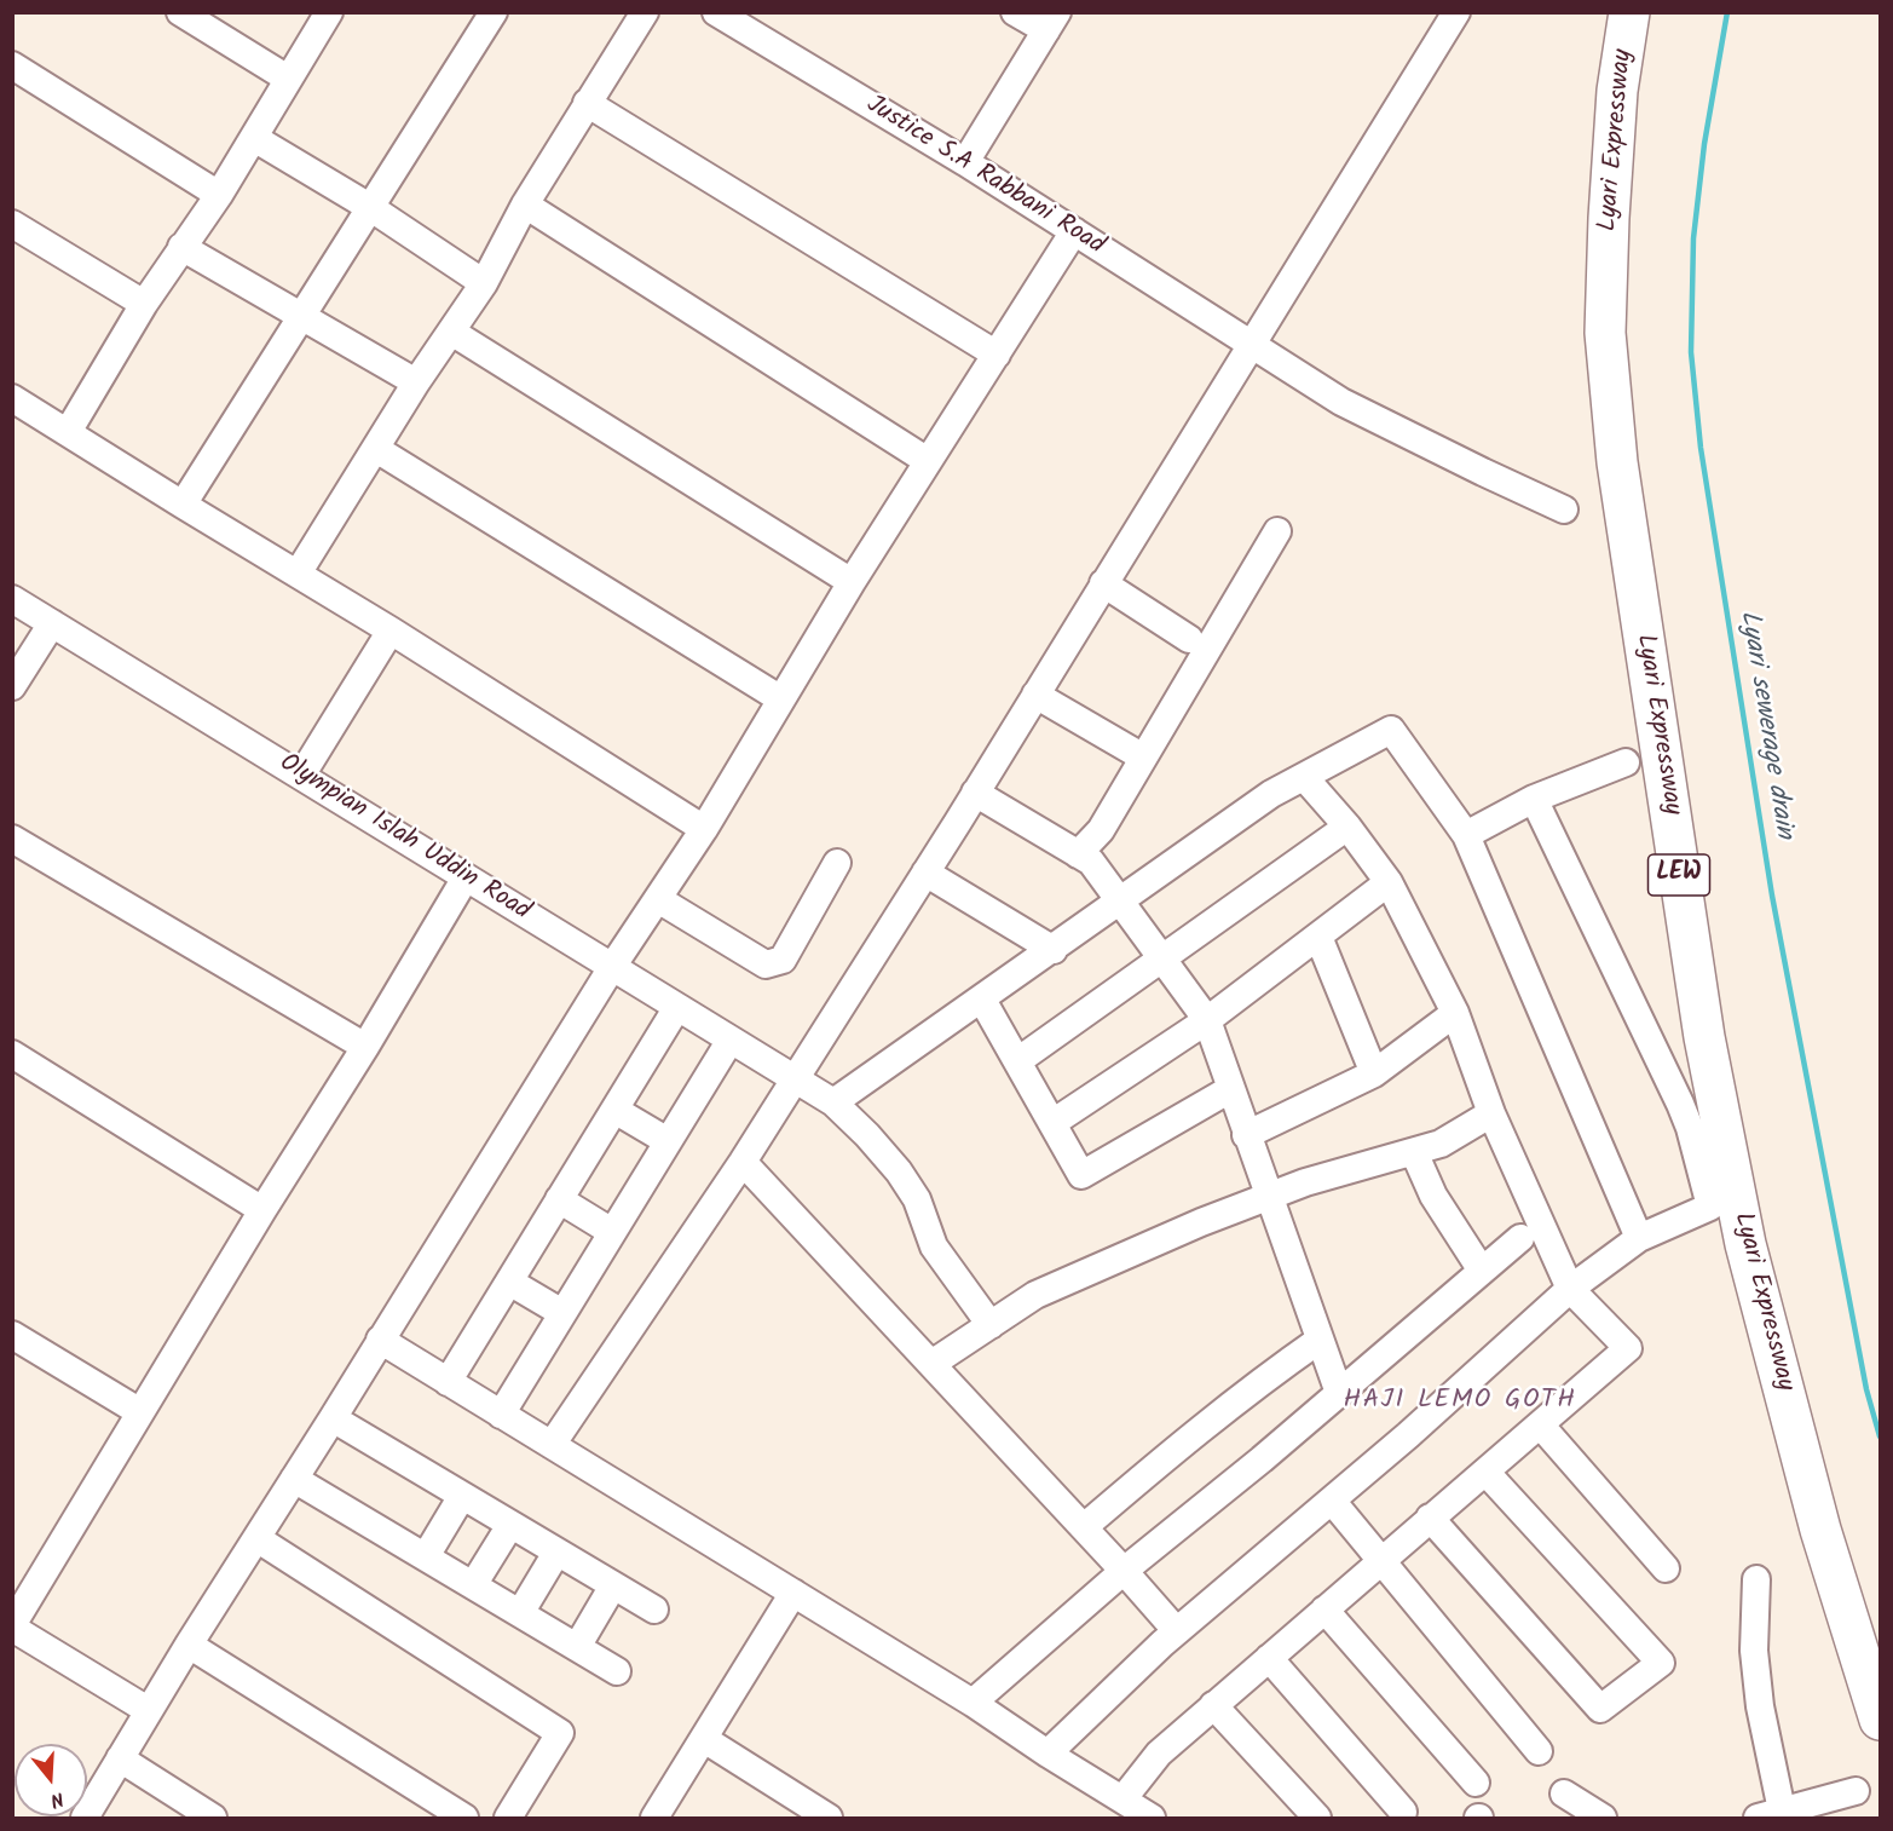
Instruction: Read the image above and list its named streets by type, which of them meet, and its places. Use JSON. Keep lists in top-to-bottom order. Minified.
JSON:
{"streets":{"highway":["Lyari Expressway","LEW"],"street":["Justice S.A Rabbani Road","Olympian Islah Uddin Road"]},"districts":["HAJI LEMO GOTH"],"water":["Lyari sewerage drain"],"north":"bottom"}
